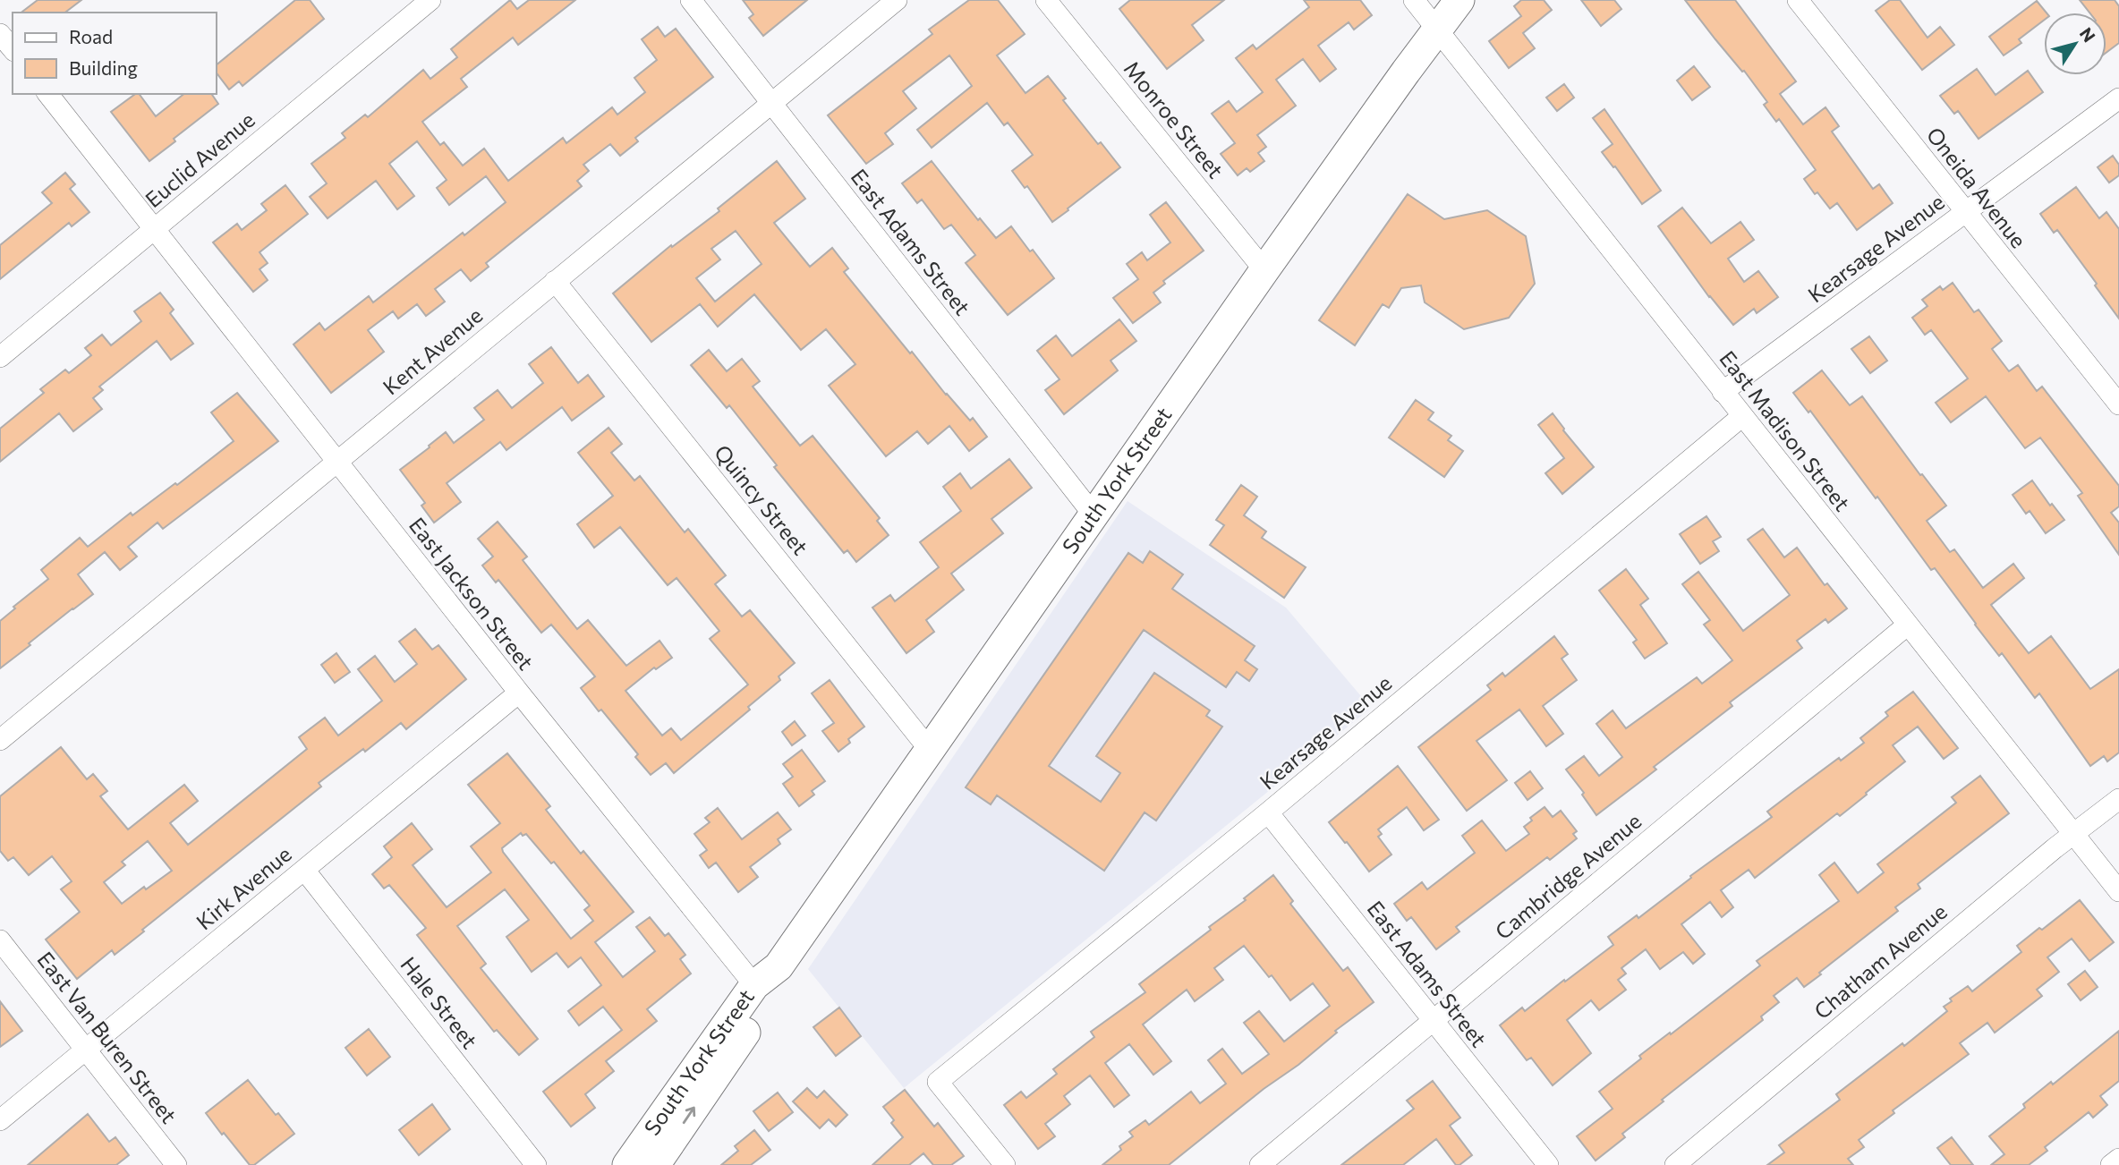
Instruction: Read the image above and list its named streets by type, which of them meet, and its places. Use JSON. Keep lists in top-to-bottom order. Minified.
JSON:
{"streets":{"main road":["South York Street"],"street":["Monroe Street","Euclid Avenue","Oneida Avenue","East Adams Street","Kearsage Avenue","Kent Avenue","East Madison Street","Quincy Street","East Jackson Street","Cambridge Avenue","Kirk Avenue","Chatham Avenue","Hale Street","East Van Buren Street"]},"crossings":[["Monroe Street","South York Street"],["Euclid Avenue","East Jackson Street"],["Oneida Avenue","Kearsage Avenue"],["East Adams Street","Kearsage Avenue"],["East Adams Street","Kent Avenue"],["East Adams Street","South York Street"],["East Adams Street","Cambridge Avenue"],["Kearsage Avenue","East Madison Street"],["Kent Avenue","Quincy Street"],["Kent Avenue","East Jackson Street"],["East Madison Street","South York Street"],["East Madison Street","Cambridge Avenue"],["East Madison Street","Chatham Avenue"],["South York Street","Quincy Street"],["South York Street","East Jackson Street"],["East Jackson Street","Kirk Avenue"],["Kirk Avenue","Hale Street"],["Kirk Avenue","East Van Buren Street"]],"legend":["Road","Building"],"north":"top right"}
